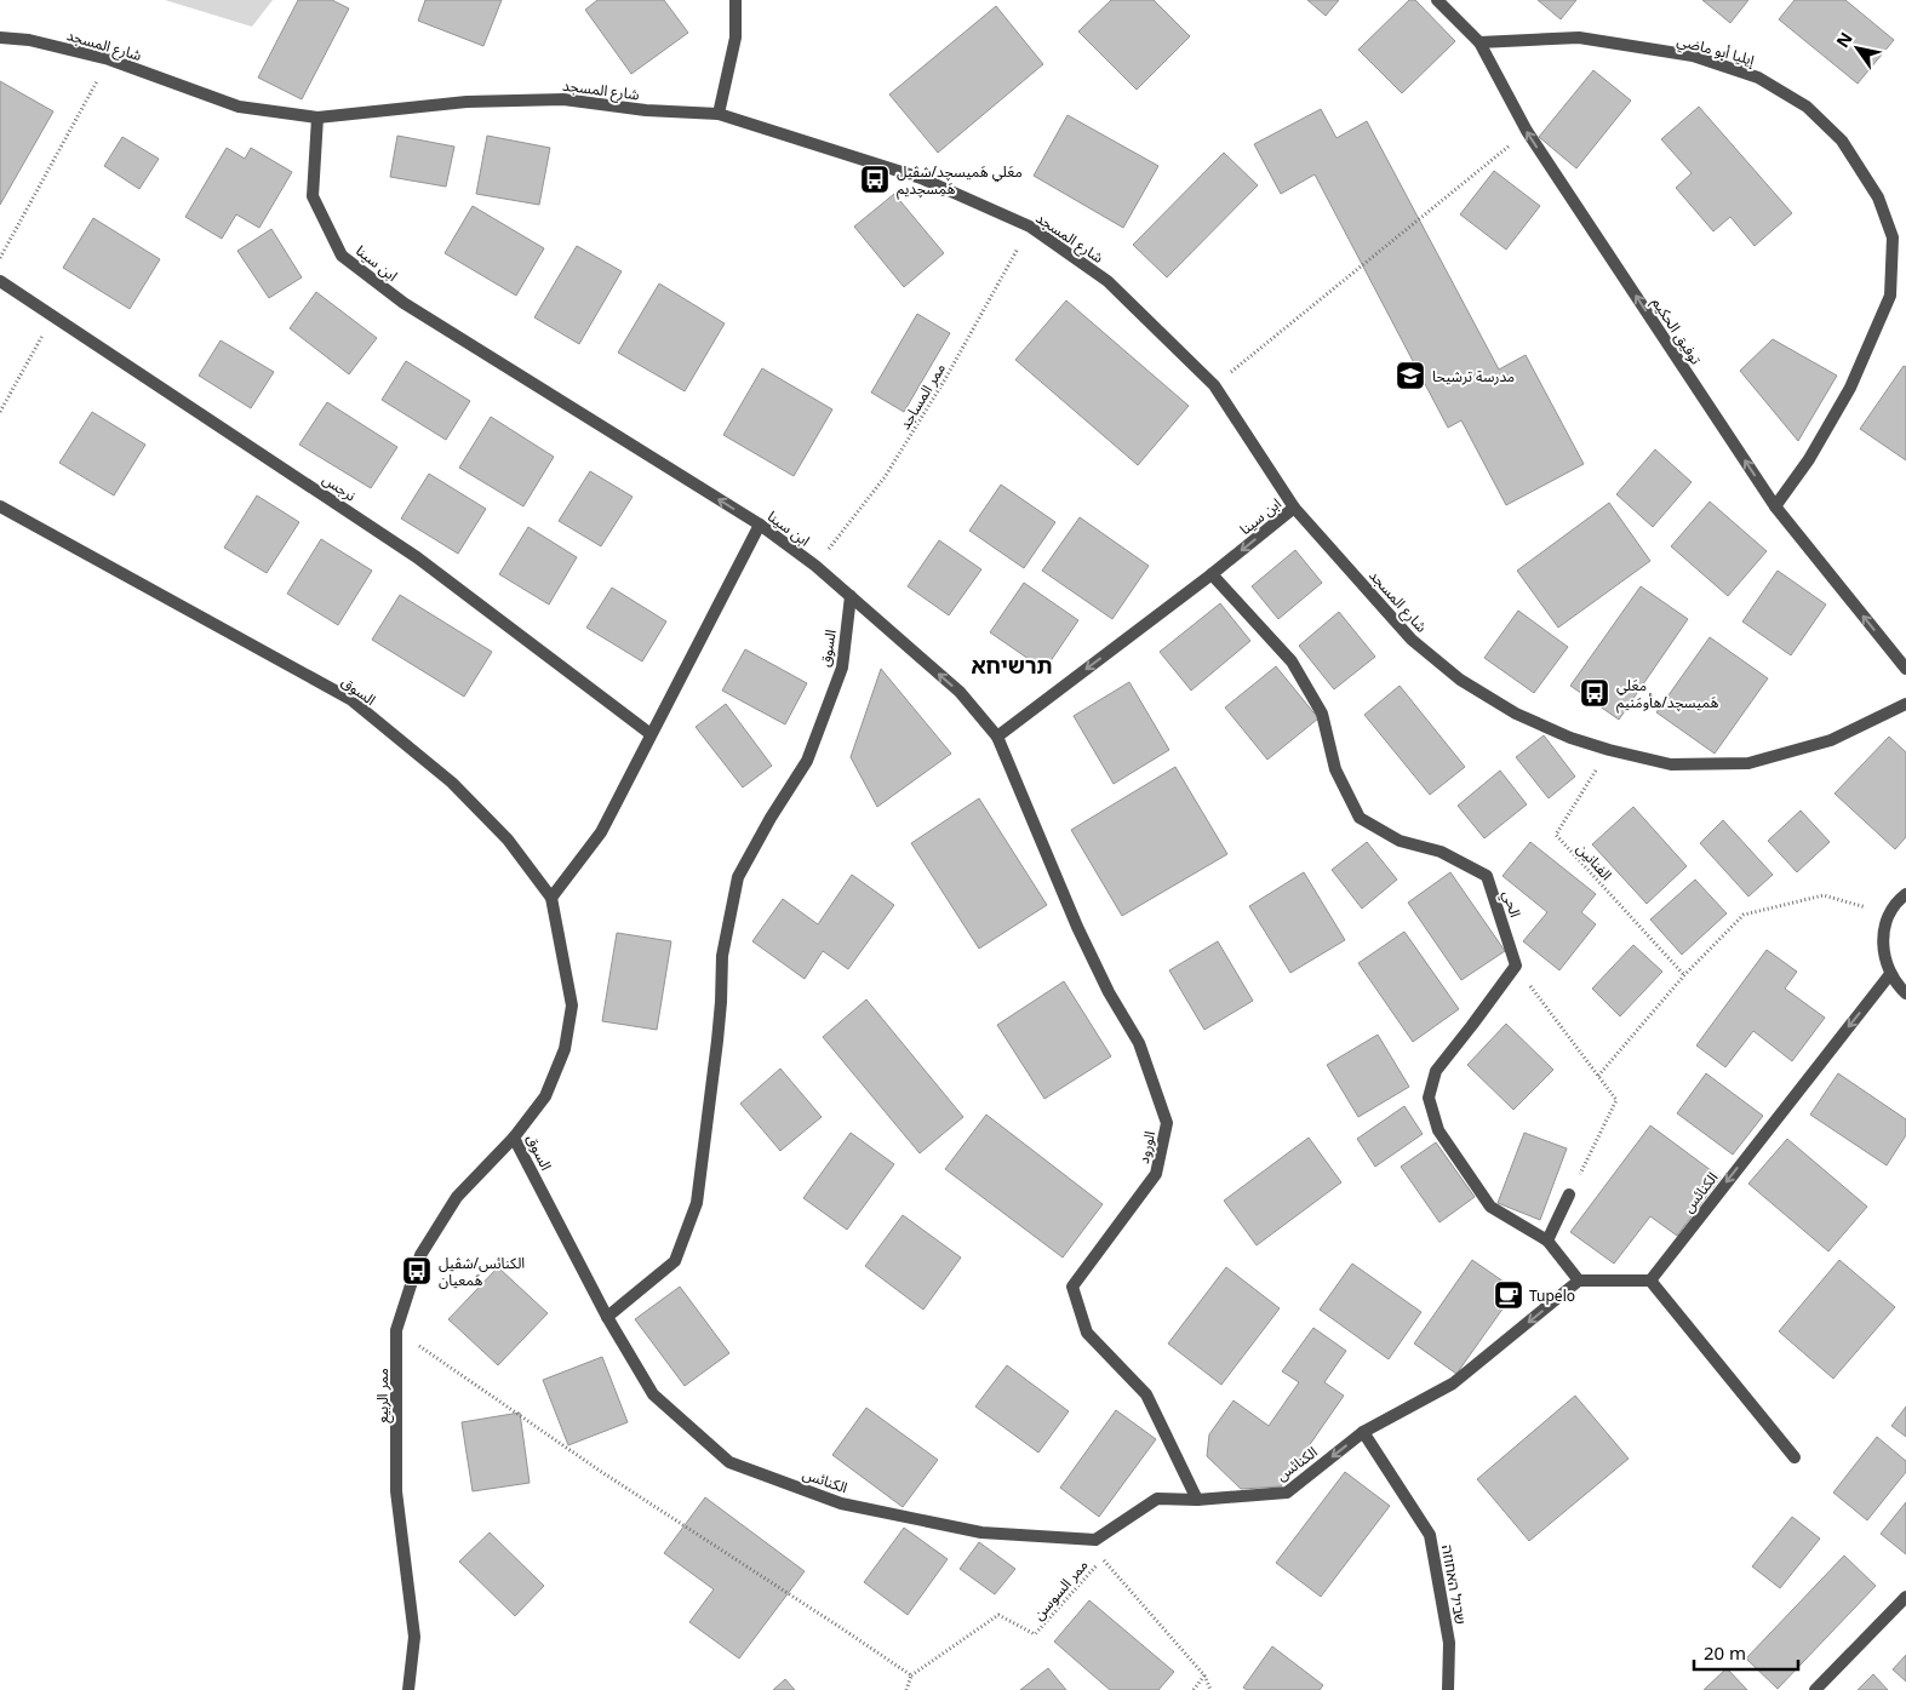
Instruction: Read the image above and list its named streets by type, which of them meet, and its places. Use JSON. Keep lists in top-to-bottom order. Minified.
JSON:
{"streets":{"street":["شارع المسجد","إيليا أبو ماضي","ابن سينا","توفيق الحكيم","نرجس","السوق","الحي","الورود","الكنائس","ممر الربيع","שביל האחוזה"],"path":["ممر المساجد","الفنانين","ممر السوسن"]},"crossings":[["شارع المسجد","ابن سينا"],["شارع المسجد","ممر المساجد"],["شارع المسجد","الفنانين"],["إيليا أبو ماضي","توفيق الحكيم"],["ابن سينا","ممر المساجد"],["ابن سينا","السوق"],["ابن سينا","الحي"],["ابن سينا","الورود"],["السوق","الكنائس"],["السوق","ممر الربيع"],["الورود","الكنائس"],["الكنائس","שביל האחוזה"]],"one_way":["توفيق الحكيم","الكنائس"],"districts":["תרשיחא"],"places":{"bus stop":["معَلي هَميسچد/شڤيل هَمِسچديم","معَلي هَميسچد/هأومَنيم","الكنائس/شڤيل هَمعيان"],"school or university":["مدرسة ترشيحا"],"cafe":["Tupelo"]},"scale_bar":"20 m","north":"top left"}
